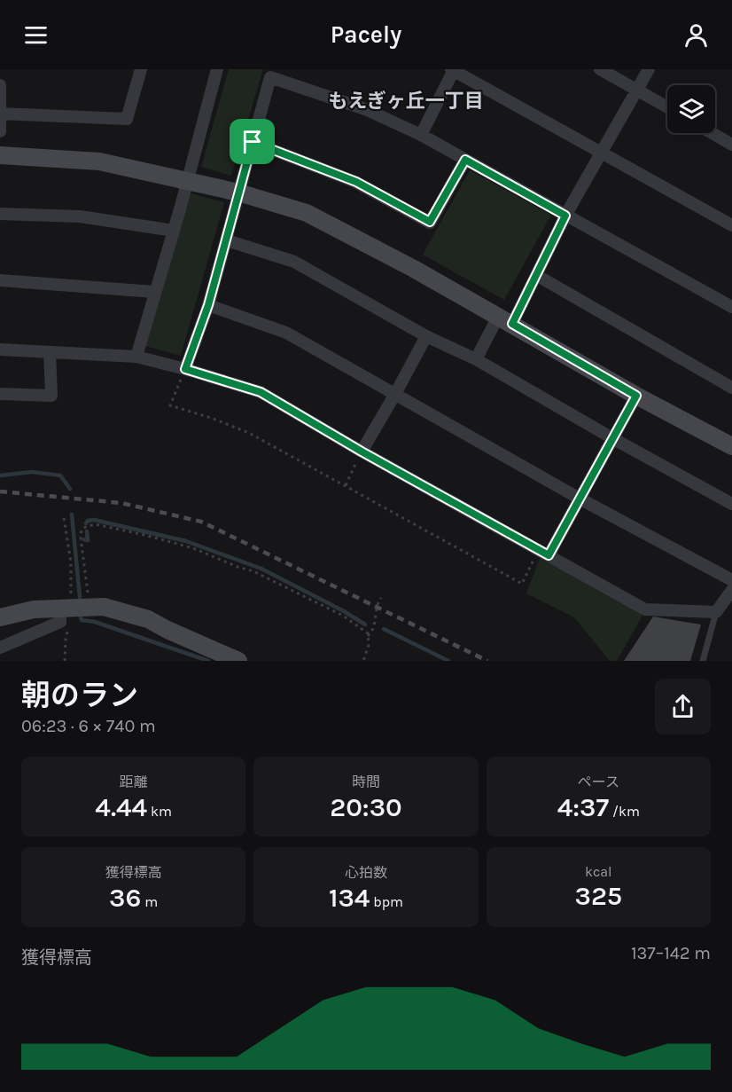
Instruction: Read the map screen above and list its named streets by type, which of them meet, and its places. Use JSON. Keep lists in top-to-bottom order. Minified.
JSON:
{"districts":["もえぎヶ丘一丁目"],"page":{"header":"Pacely","heading":["朝のラン","06:23 · 6 × 740 m"],"stats":[["距離","4.44 km"],["時間","20:30"],["ペース","4:37 /km"],["獲得標高","36 m"],["心拍数","134 bpm"],["kcal","325"]],"chart":["獲得標高","137–142 m"]}}
